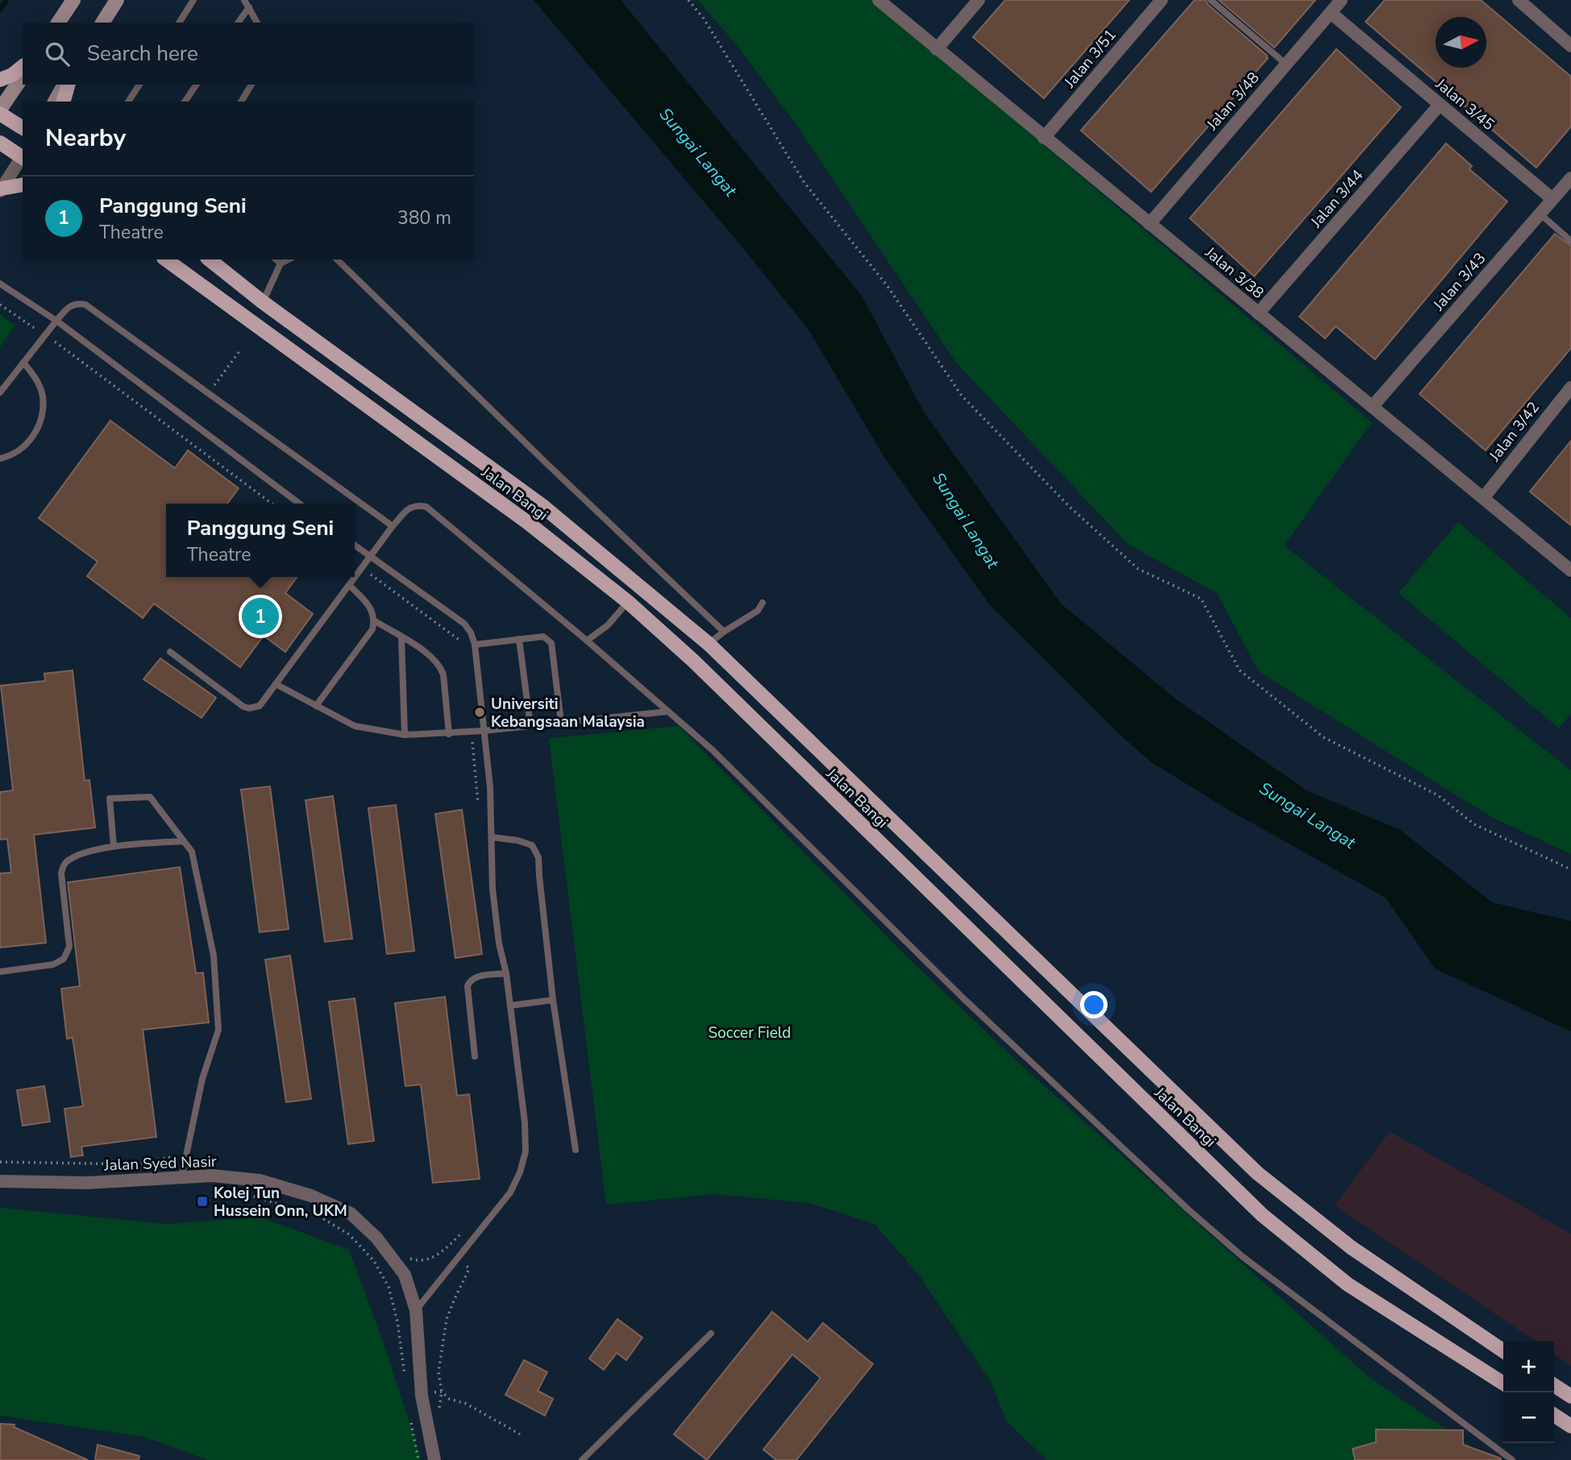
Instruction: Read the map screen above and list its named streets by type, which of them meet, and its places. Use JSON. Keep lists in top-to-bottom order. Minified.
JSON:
{"streets":{"main road":["Jalan Bangi"],"street":["Jalan 3/51","Jalan 3/48","Jalan 3/45","Jalan 3/44","Jalan 3/38","Jalan 3/43","Jalan 3/42","Jalan Syed Nasir"]},"crossings":[["Jalan 3/51","Jalan 3/38"],["Jalan 3/48","Jalan 3/45"],["Jalan 3/48","Jalan 3/38"],["Jalan 3/45","Jalan 3/44"],["Jalan 3/45","Jalan 3/43"],["Jalan 3/44","Jalan 3/38"],["Jalan 3/38","Jalan 3/43"],["Jalan 3/38","Jalan 3/42"]],"water":["Sungai Langat"],"parks":["Soccer Field"],"places":{"other":["Universiti Kebangsaan Malaysia"],"transit":["Kolej Tun Hussein Onn, UKM"]},"north":"right","page":{"search":"Search here","heading":"Nearby","list":[{"mark":"1","name":"Panggung Seni","note":"Theatre","value":"380 m"}],"popup":["Panggung Seni","Theatre"],"pins":"1","map_buttons":["+","−"]}}
